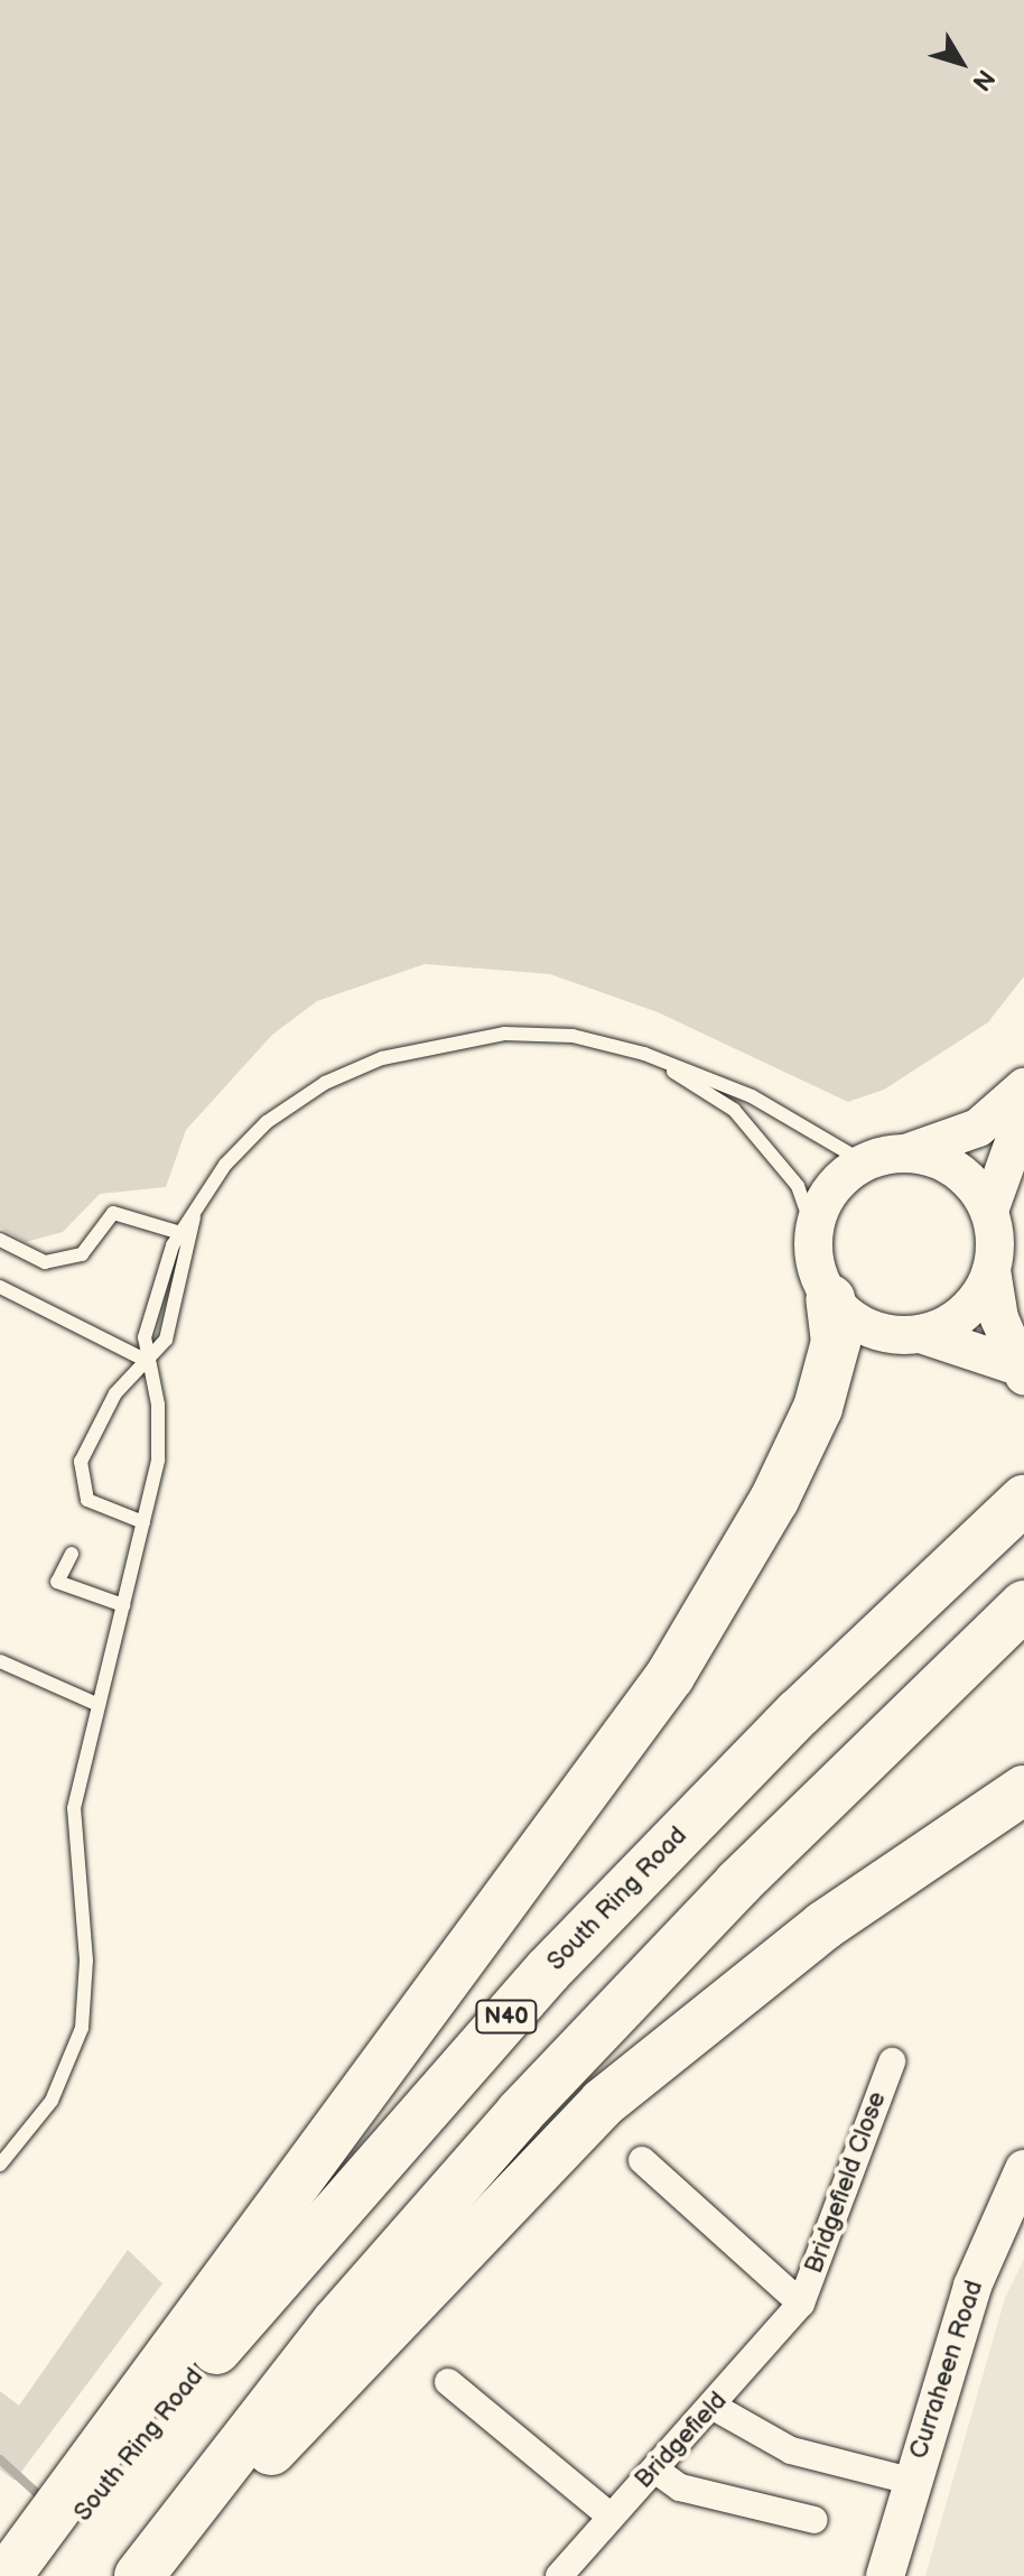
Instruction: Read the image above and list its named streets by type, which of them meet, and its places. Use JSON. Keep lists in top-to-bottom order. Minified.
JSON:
{"streets":{"highway":["South Ring Road","N40"],"street":["Bridgefield Close","Curraheen Road","Bridgefield"]},"crossings":[["Bridgefield Close","Bridgefield"]],"north":"bottom right"}
